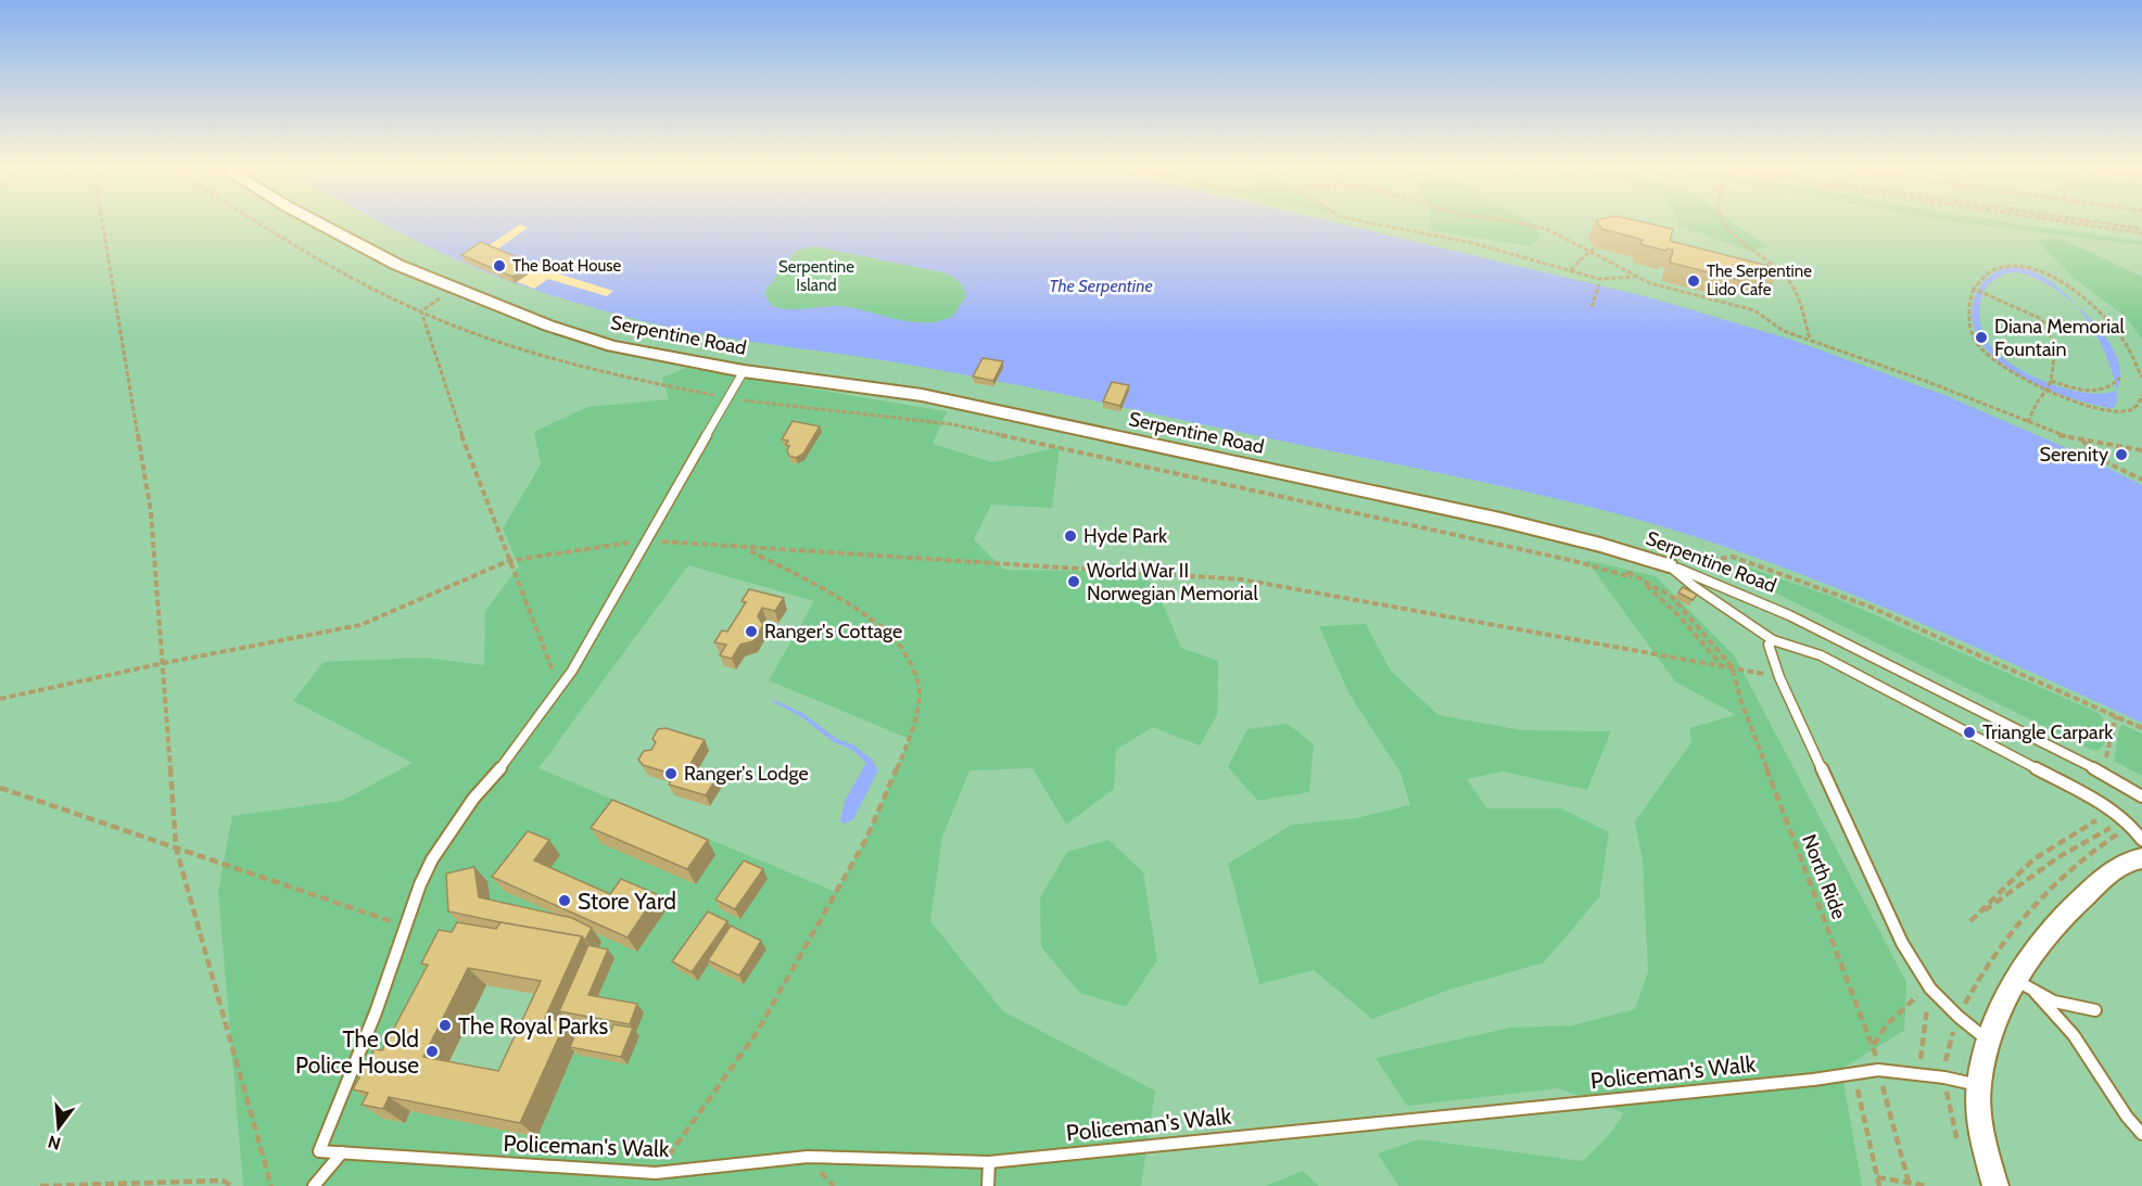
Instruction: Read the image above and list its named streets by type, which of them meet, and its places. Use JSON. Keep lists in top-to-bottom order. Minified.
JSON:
{"streets":{"street":["Serpentine Road"],"lane":["Policeman's Walk"],"path":["North Ride"]},"crossings":[["North Ride","Policeman's Walk"]],"water":["The Serpentine"],"parks":["Serpentine Island"],"places":["The Boat House","The Serpentine Lido Cafe","Diana Memorial Fountain","Serenity","Hyde Park","World War II Norwegian Memorial","Ranger's Cottage","Triangle Carpark","Ranger's Lodge","Store Yard","The Royal Parks","The Old Police House"],"north":"bottom"}
